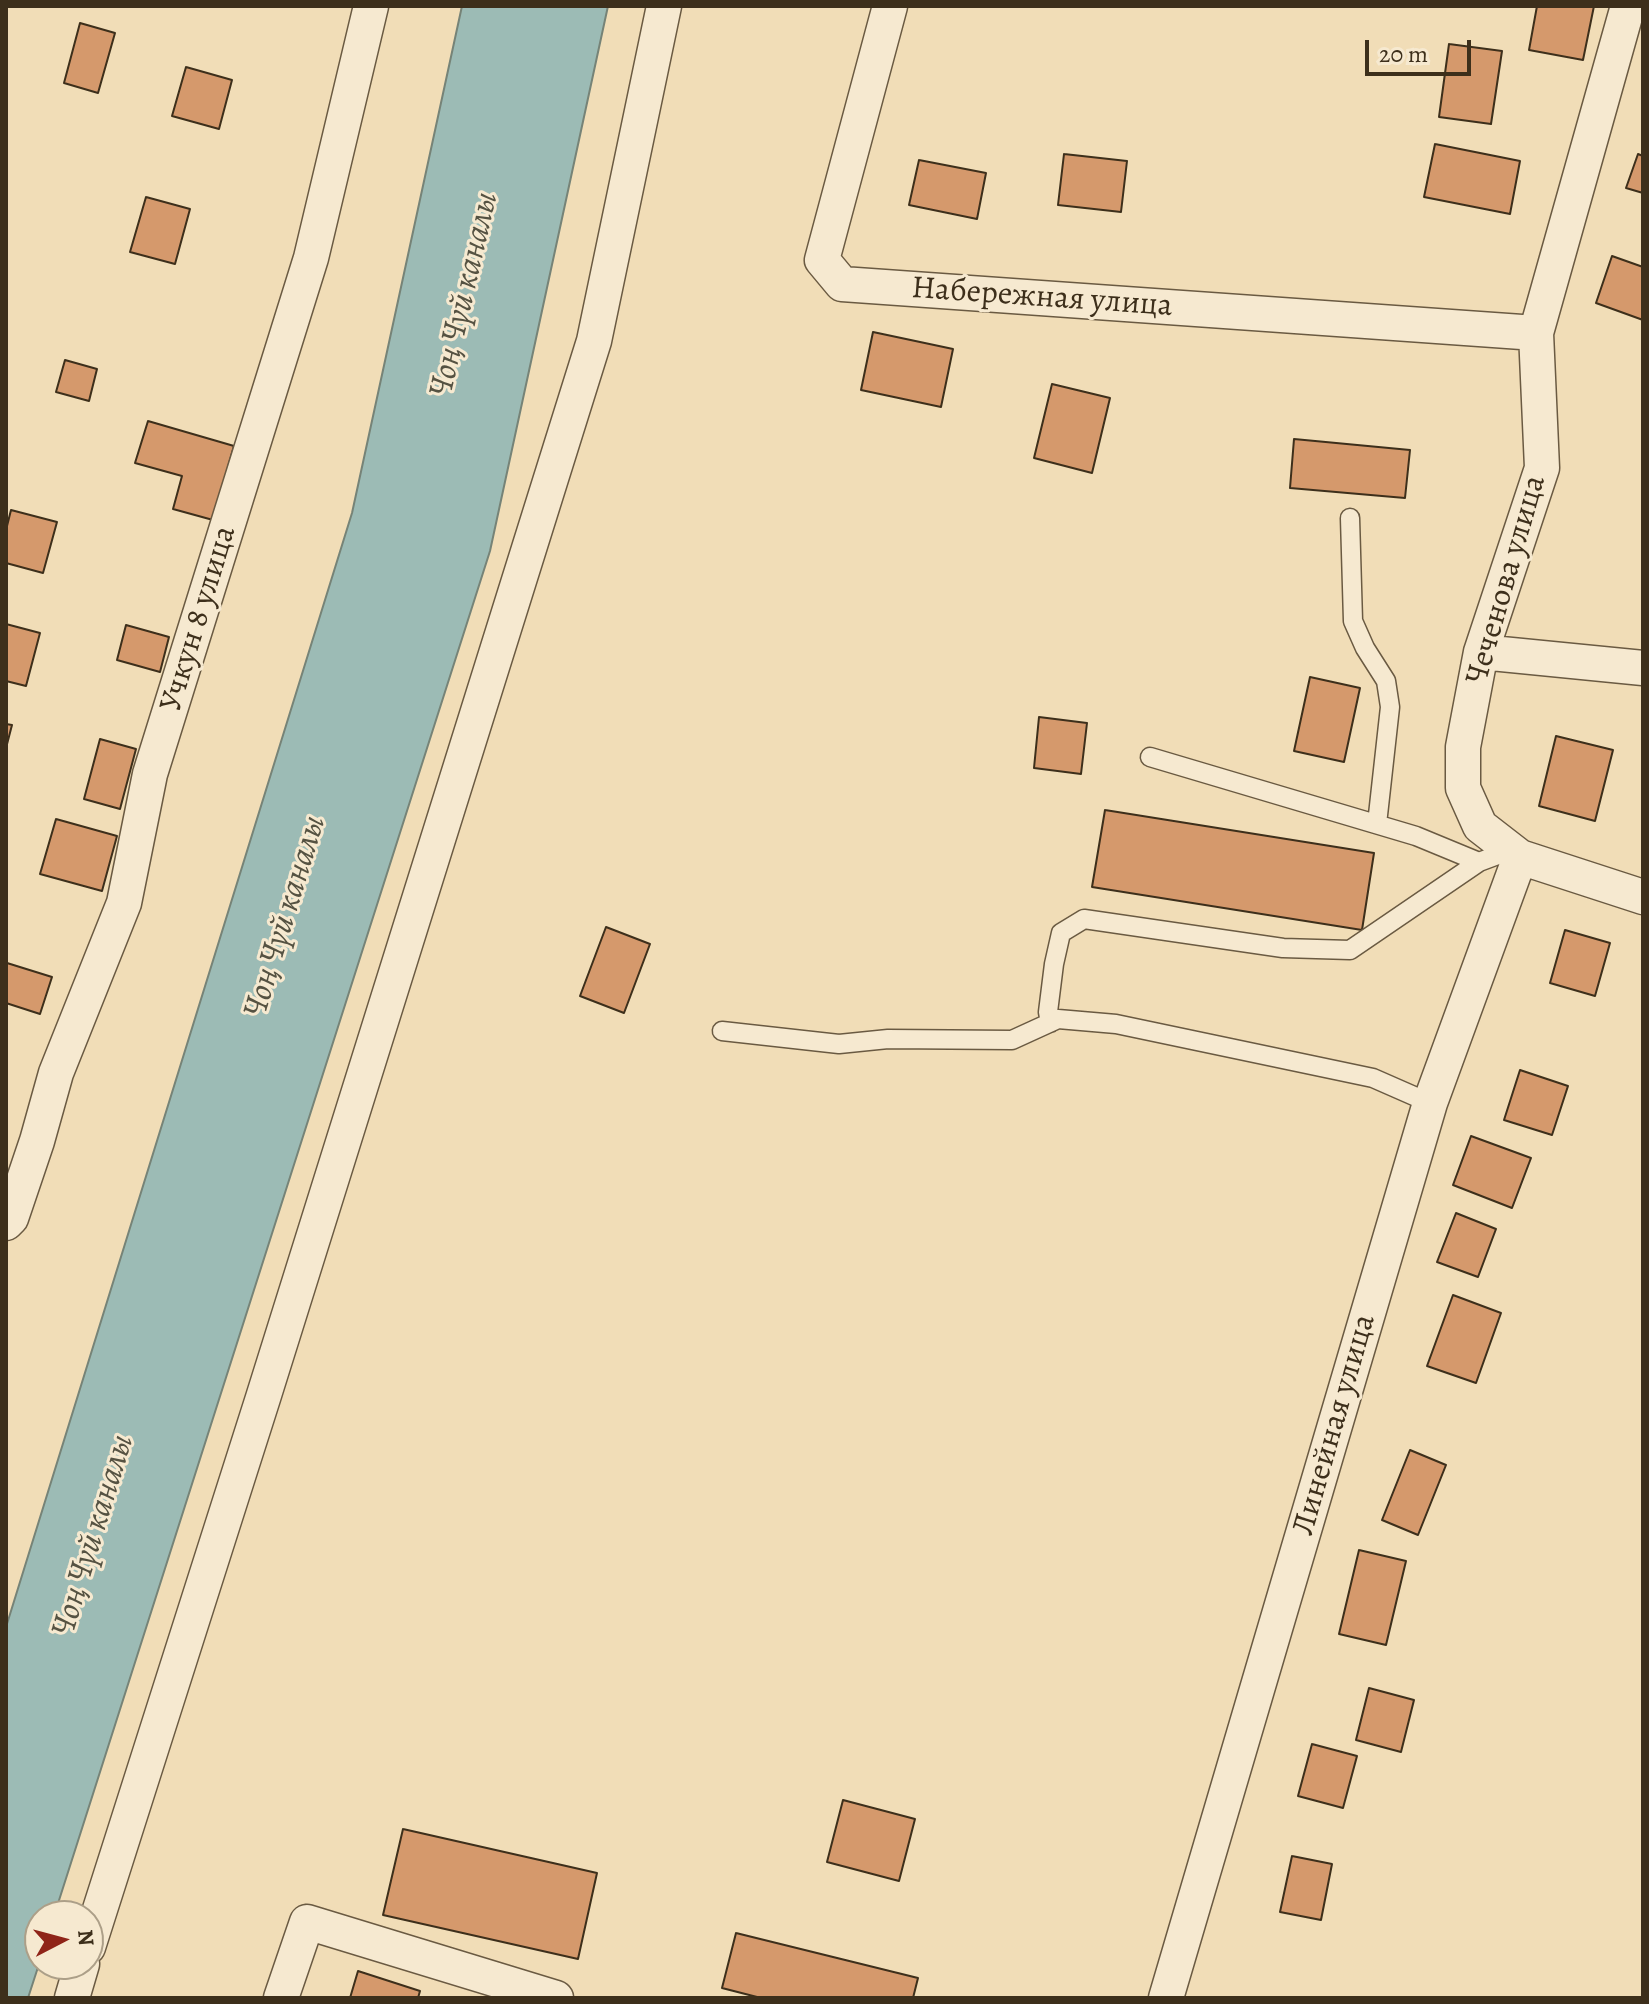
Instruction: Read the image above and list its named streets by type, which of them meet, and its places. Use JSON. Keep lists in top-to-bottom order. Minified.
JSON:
{"streets":{"street":["Набережная улица","Чеченова улица","Учкун 8 улица","Линейная улица"]},"crossings":[["Набережная улица","Чеченова улица"],["Чеченова улица","Линейная улица"]],"water":["Чоң Чүй каналы"],"scale_bar":"20 m","north":"right"}
